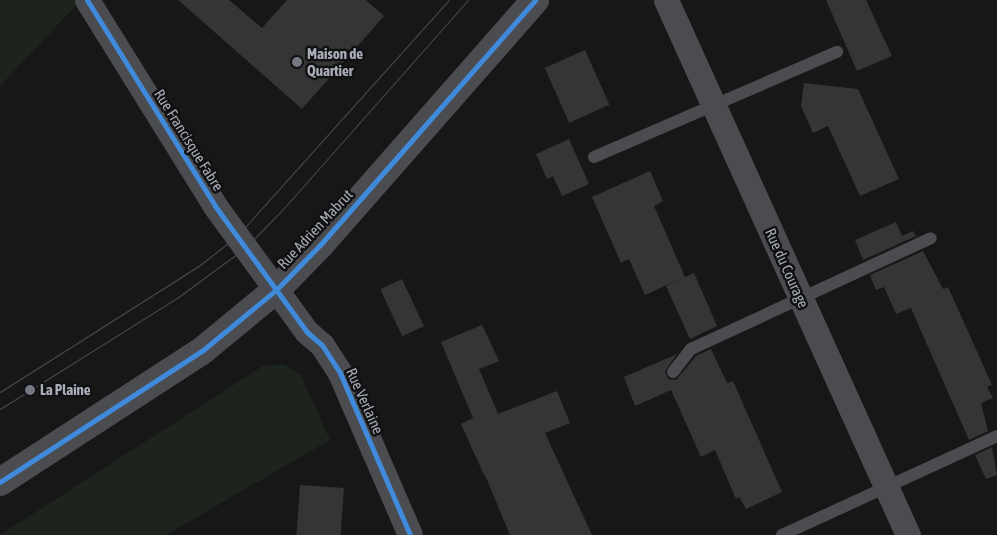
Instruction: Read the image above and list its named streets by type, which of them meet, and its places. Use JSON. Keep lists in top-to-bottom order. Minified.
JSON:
{"streets":{"street":["Rue Francisque Fabre","Rue Adrien Mabrut","Rue du Courage","Rue Verlaine"]},"crossings":[["Rue Francisque Fabre","Rue Adrien Mabrut"],["Rue Francisque Fabre","Rue Verlaine"],["Rue Adrien Mabrut","Rue Verlaine"]],"places":["Maison de Quartier","La Plaine"]}
